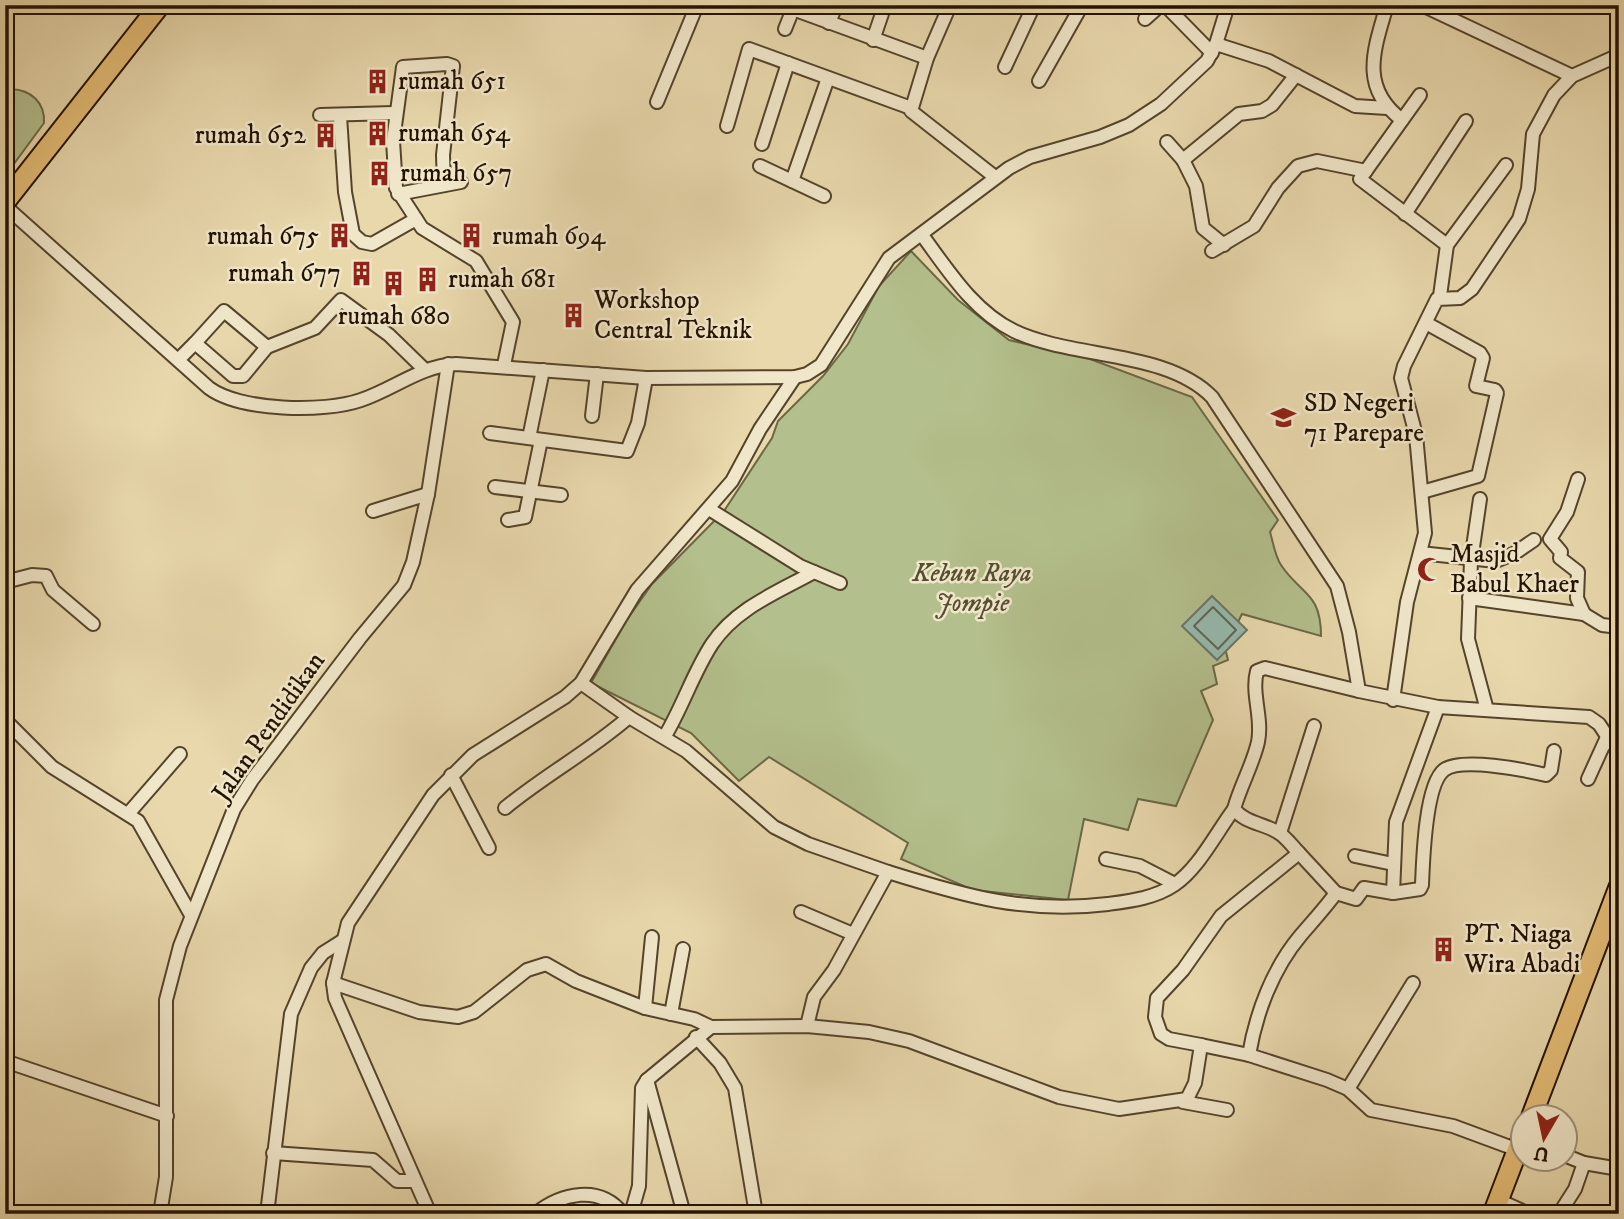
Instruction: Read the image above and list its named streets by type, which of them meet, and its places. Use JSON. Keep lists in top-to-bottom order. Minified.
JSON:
{"streets":{"street":["Jalan Pendidikan"]},"parks":["Kebun Raya Jompie"],"places":{"building":["rumah 651","rumah 654","rumah 652","rumah 657","rumah 675","rumah 694","rumah 677","rumah 681","rumah 680","Workshop Central Teknik","PT. Niaga Wira Abadi"],"school or university":["SD Negeri 71 Parepare"],"mosque":["Masjid Babul Khaer"]},"north":"bottom"}
